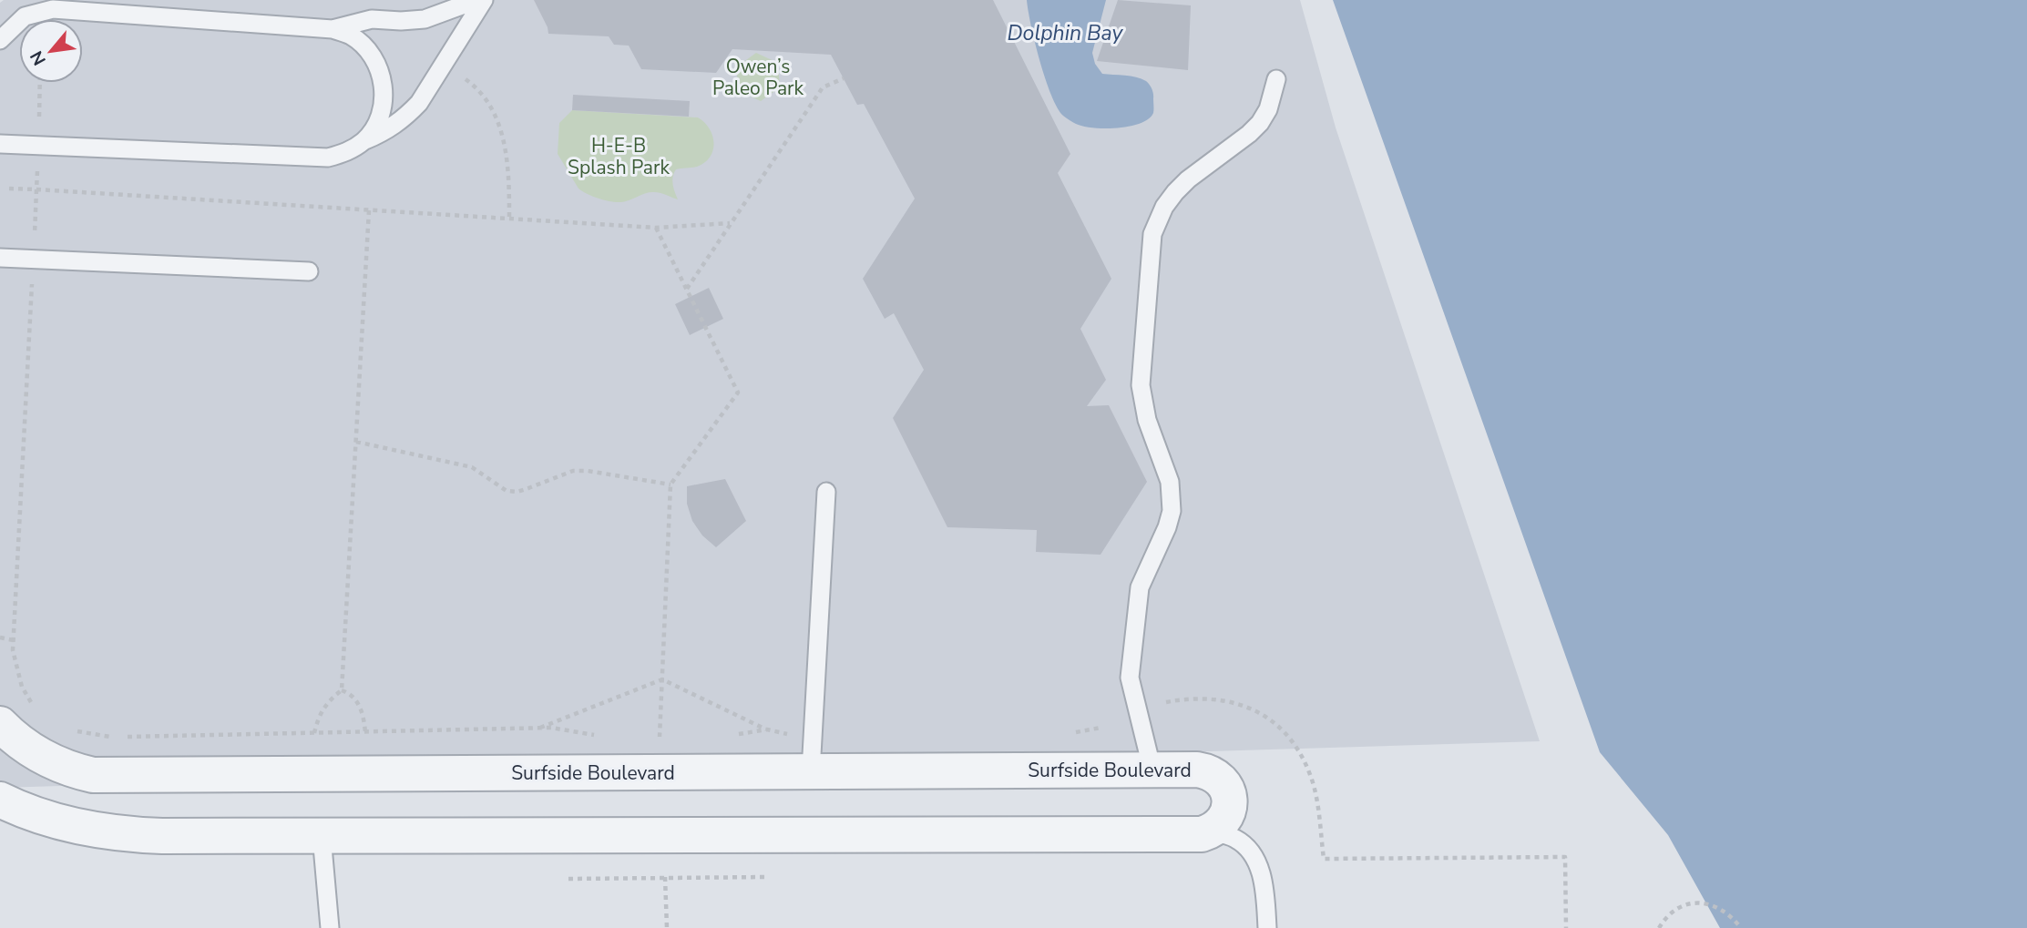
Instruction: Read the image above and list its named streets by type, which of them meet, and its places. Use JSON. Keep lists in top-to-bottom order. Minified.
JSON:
{"streets":{"street":["Surfside Boulevard"]},"water":["Dolphin Bay"],"parks":["Owen’s Paleo Park","H-E-B Splash Park"],"north":"bottom left"}
